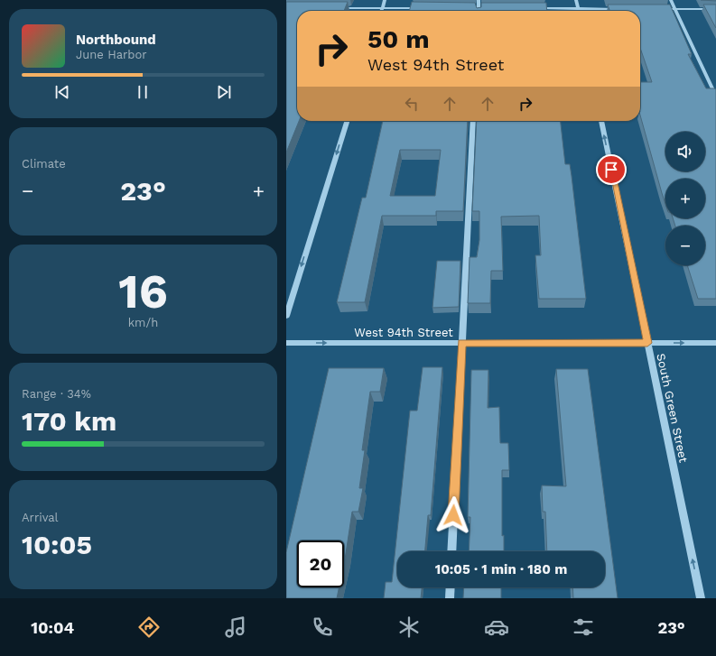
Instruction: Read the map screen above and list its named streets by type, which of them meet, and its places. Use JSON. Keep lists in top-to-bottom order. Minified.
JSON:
{"streets":{"street":["West 94th Street","South Green Street"]},"crossings":[["West 94th Street","South Green Street"]],"one_way":["West 94th Street","South Green Street"],"page":{"turn":["50 m","West 94th Street"],"song":["Northbound","June Harbor"],"tile":["Climate",["16","km/h"],["Range · 34%","170 km"],["Arrival","10:05"]],"map_buttons":["+","−"],"heat":["−","23°","+"],"limit":"20","trip":"10:05 · 1 min · 180 m","tabs":["10:04","23°"]}}
